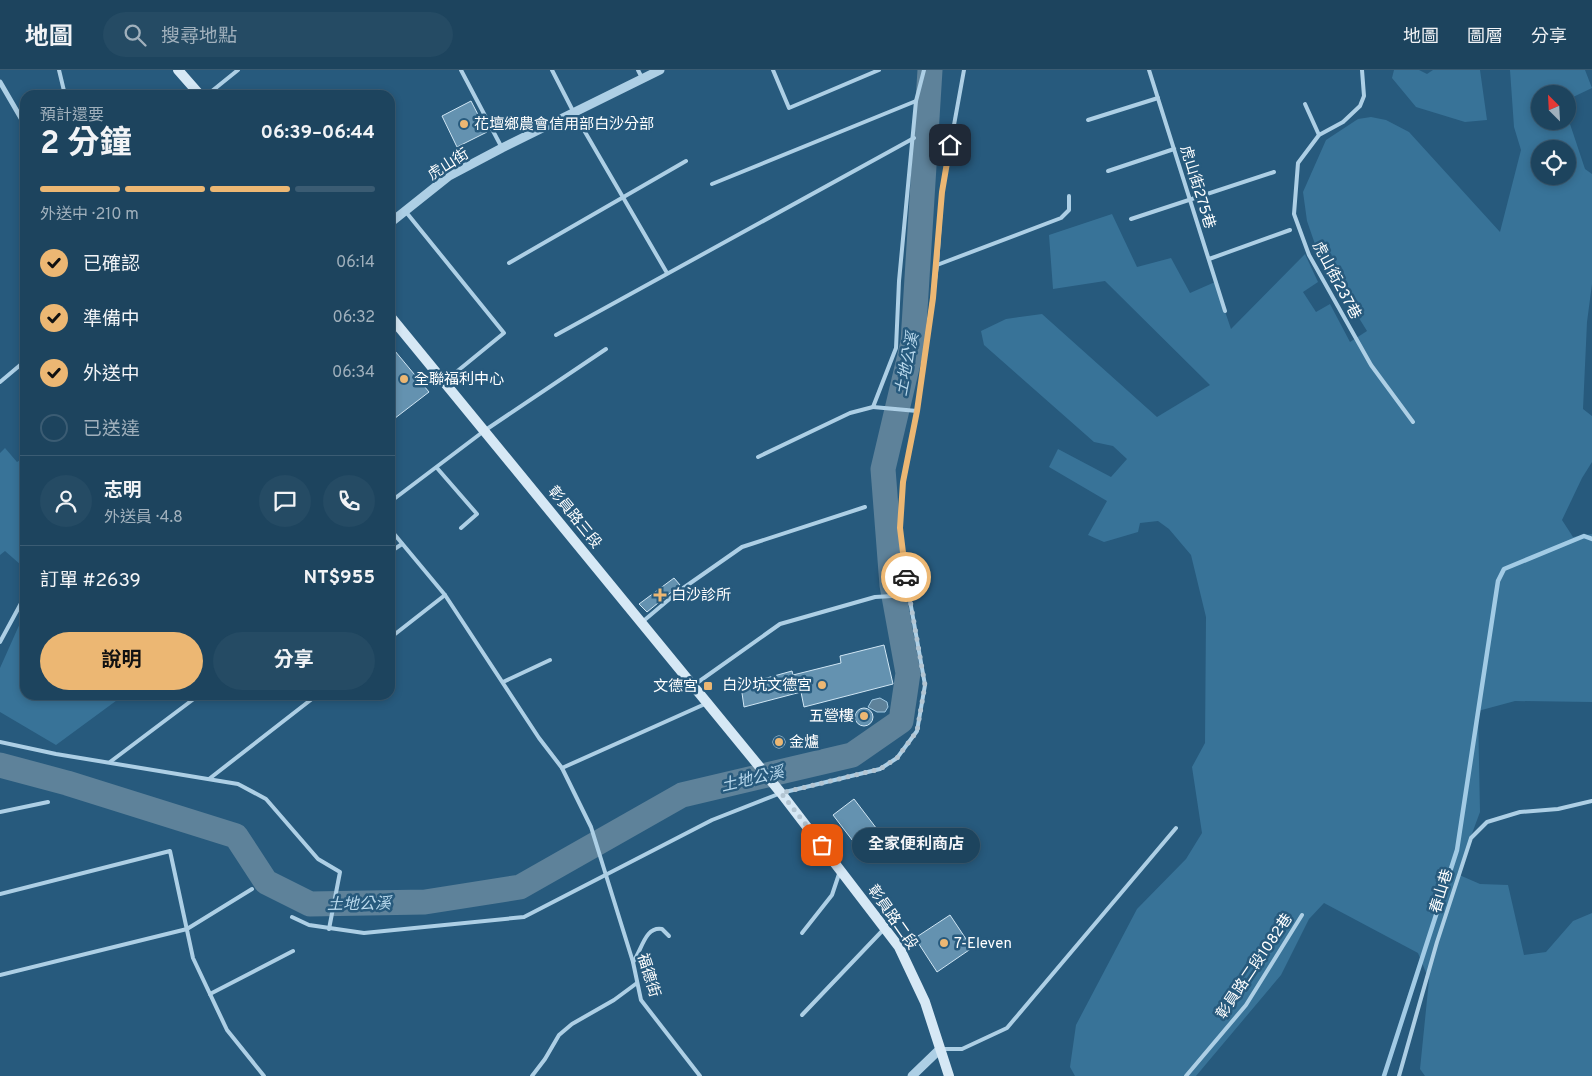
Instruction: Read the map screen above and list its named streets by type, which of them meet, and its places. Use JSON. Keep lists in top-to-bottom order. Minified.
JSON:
{"streets":{"main road":["彰員路三段","彰員路二段"],"street":["虎山街"],"lane":["虎山街275巷","虎山街237巷","春山巷","彰員路二段1082巷","福德街"]},"crossings":[["彰員路三段","彰員路二段"]],"water":["土地公溪"],"places":{"other":["花壇鄉農會信用部白沙分部","全聯福利中心","白沙坑文德宮","五營樓","金爐","全家便利商店","7-Eleven"],"health":["白沙診所"],"transit":["文德宮"]},"north":"top left","page":{"header":"地圖","search":"搜尋地點","nav":["地圖","圖層","分享"],"heading":["2 分鐘","預計還要","06:39–06:44"],"panel":["志明","外送員 · 4.8","訂單 #2639","NT$955"],"bar":"外送中 · 210 m","list":[["已確認","06:14"],["準備中","06:32"],["外送中","06:34"],"已送達"],"buttons":["說明","分享"],"bubble":"全家便利商店"}}
